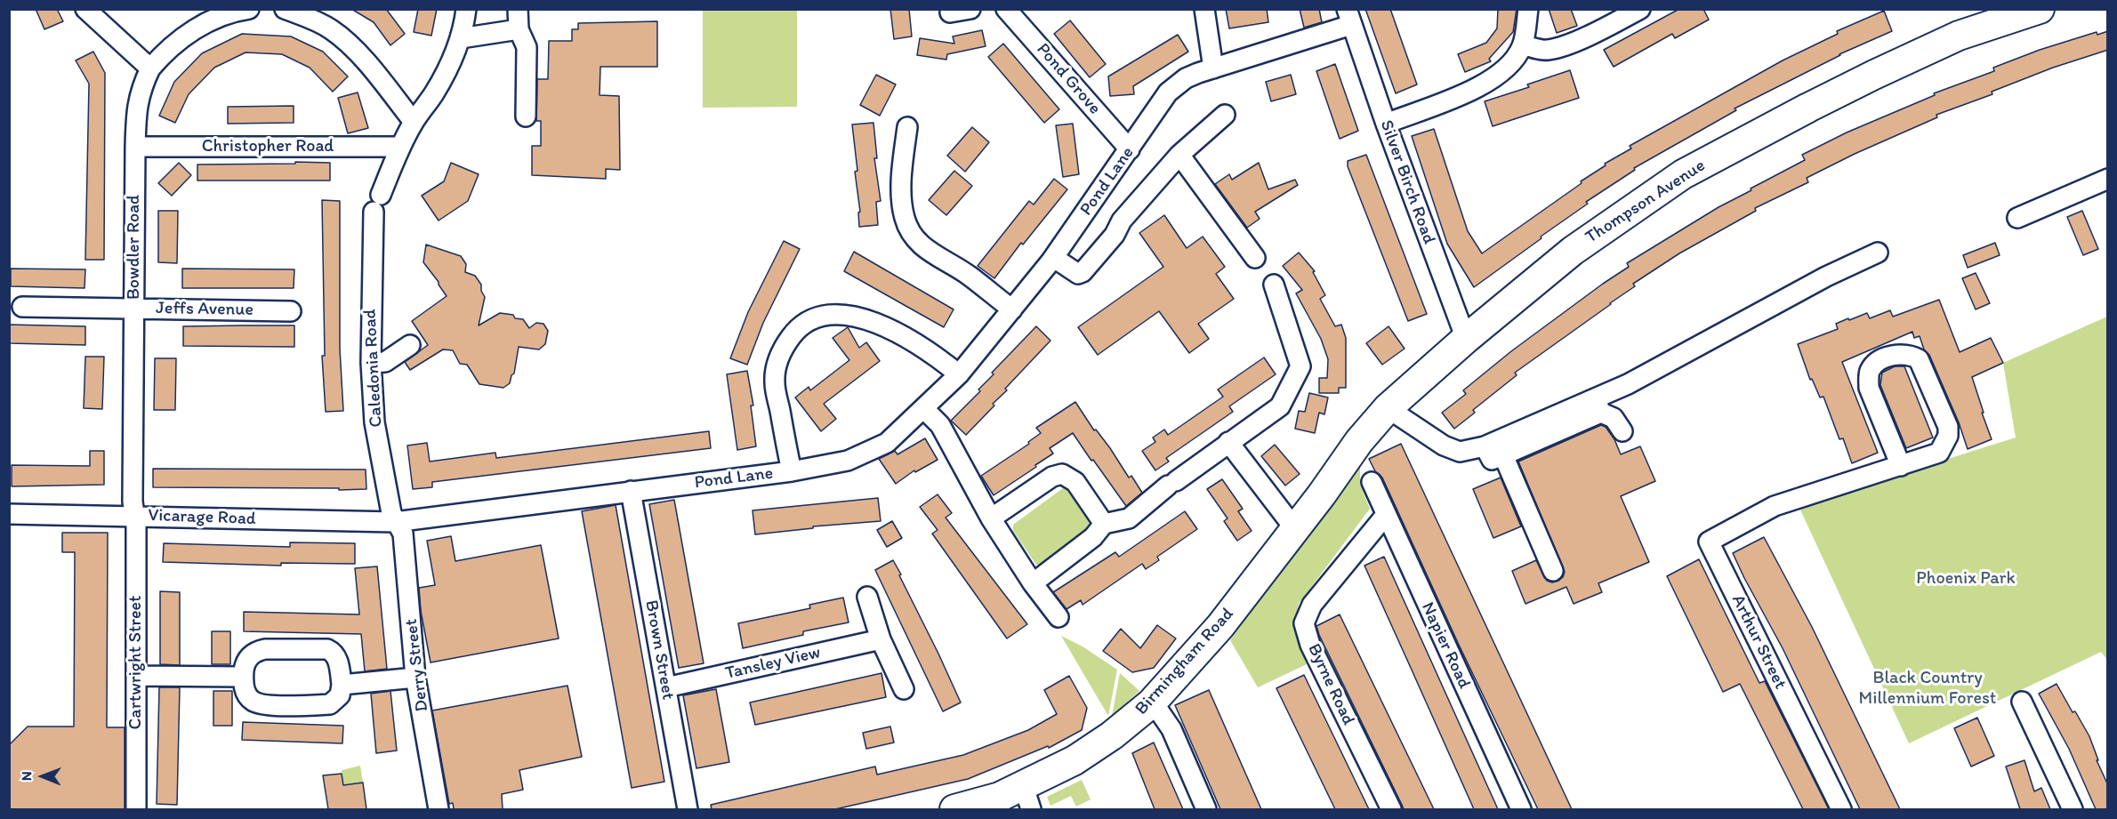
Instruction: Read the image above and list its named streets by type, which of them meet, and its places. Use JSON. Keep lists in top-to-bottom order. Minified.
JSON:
{"streets":{"highway":["Thompson Avenue","Birmingham Road"],"street":["Pond Grove","Christopher Road","Pond Lane","Silver Birch Road","Bowdler Road","Jeffs Avenue","Caledonia Road","Vicarage Road","Arthur Street","Napier Road","Brown Street","Cartwright Street","Tansley View","Derry Street","Byrne Road"]},"crossings":[["Pond Grove","Pond Lane"],["Christopher Road","Bowdler Road"],["Christopher Road","Caledonia Road"],["Pond Lane","Silver Birch Road"],["Pond Lane","Caledonia Road"],["Pond Lane","Vicarage Road"],["Pond Lane","Brown Street"],["Pond Lane","Derry Street"],["Silver Birch Road","Thompson Avenue"],["Thompson Avenue","Birmingham Road"],["Bowdler Road","Jeffs Avenue"],["Bowdler Road","Vicarage Road"],["Bowdler Road","Cartwright Street"],["Caledonia Road","Vicarage Road"],["Caledonia Road","Derry Street"],["Vicarage Road","Cartwright Street"],["Vicarage Road","Derry Street"],["Napier Road","Byrne Road"],["Brown Street","Tansley View"]],"parks":["Phoenix Park","Black Country Millennium Forest"],"north":"left"}
